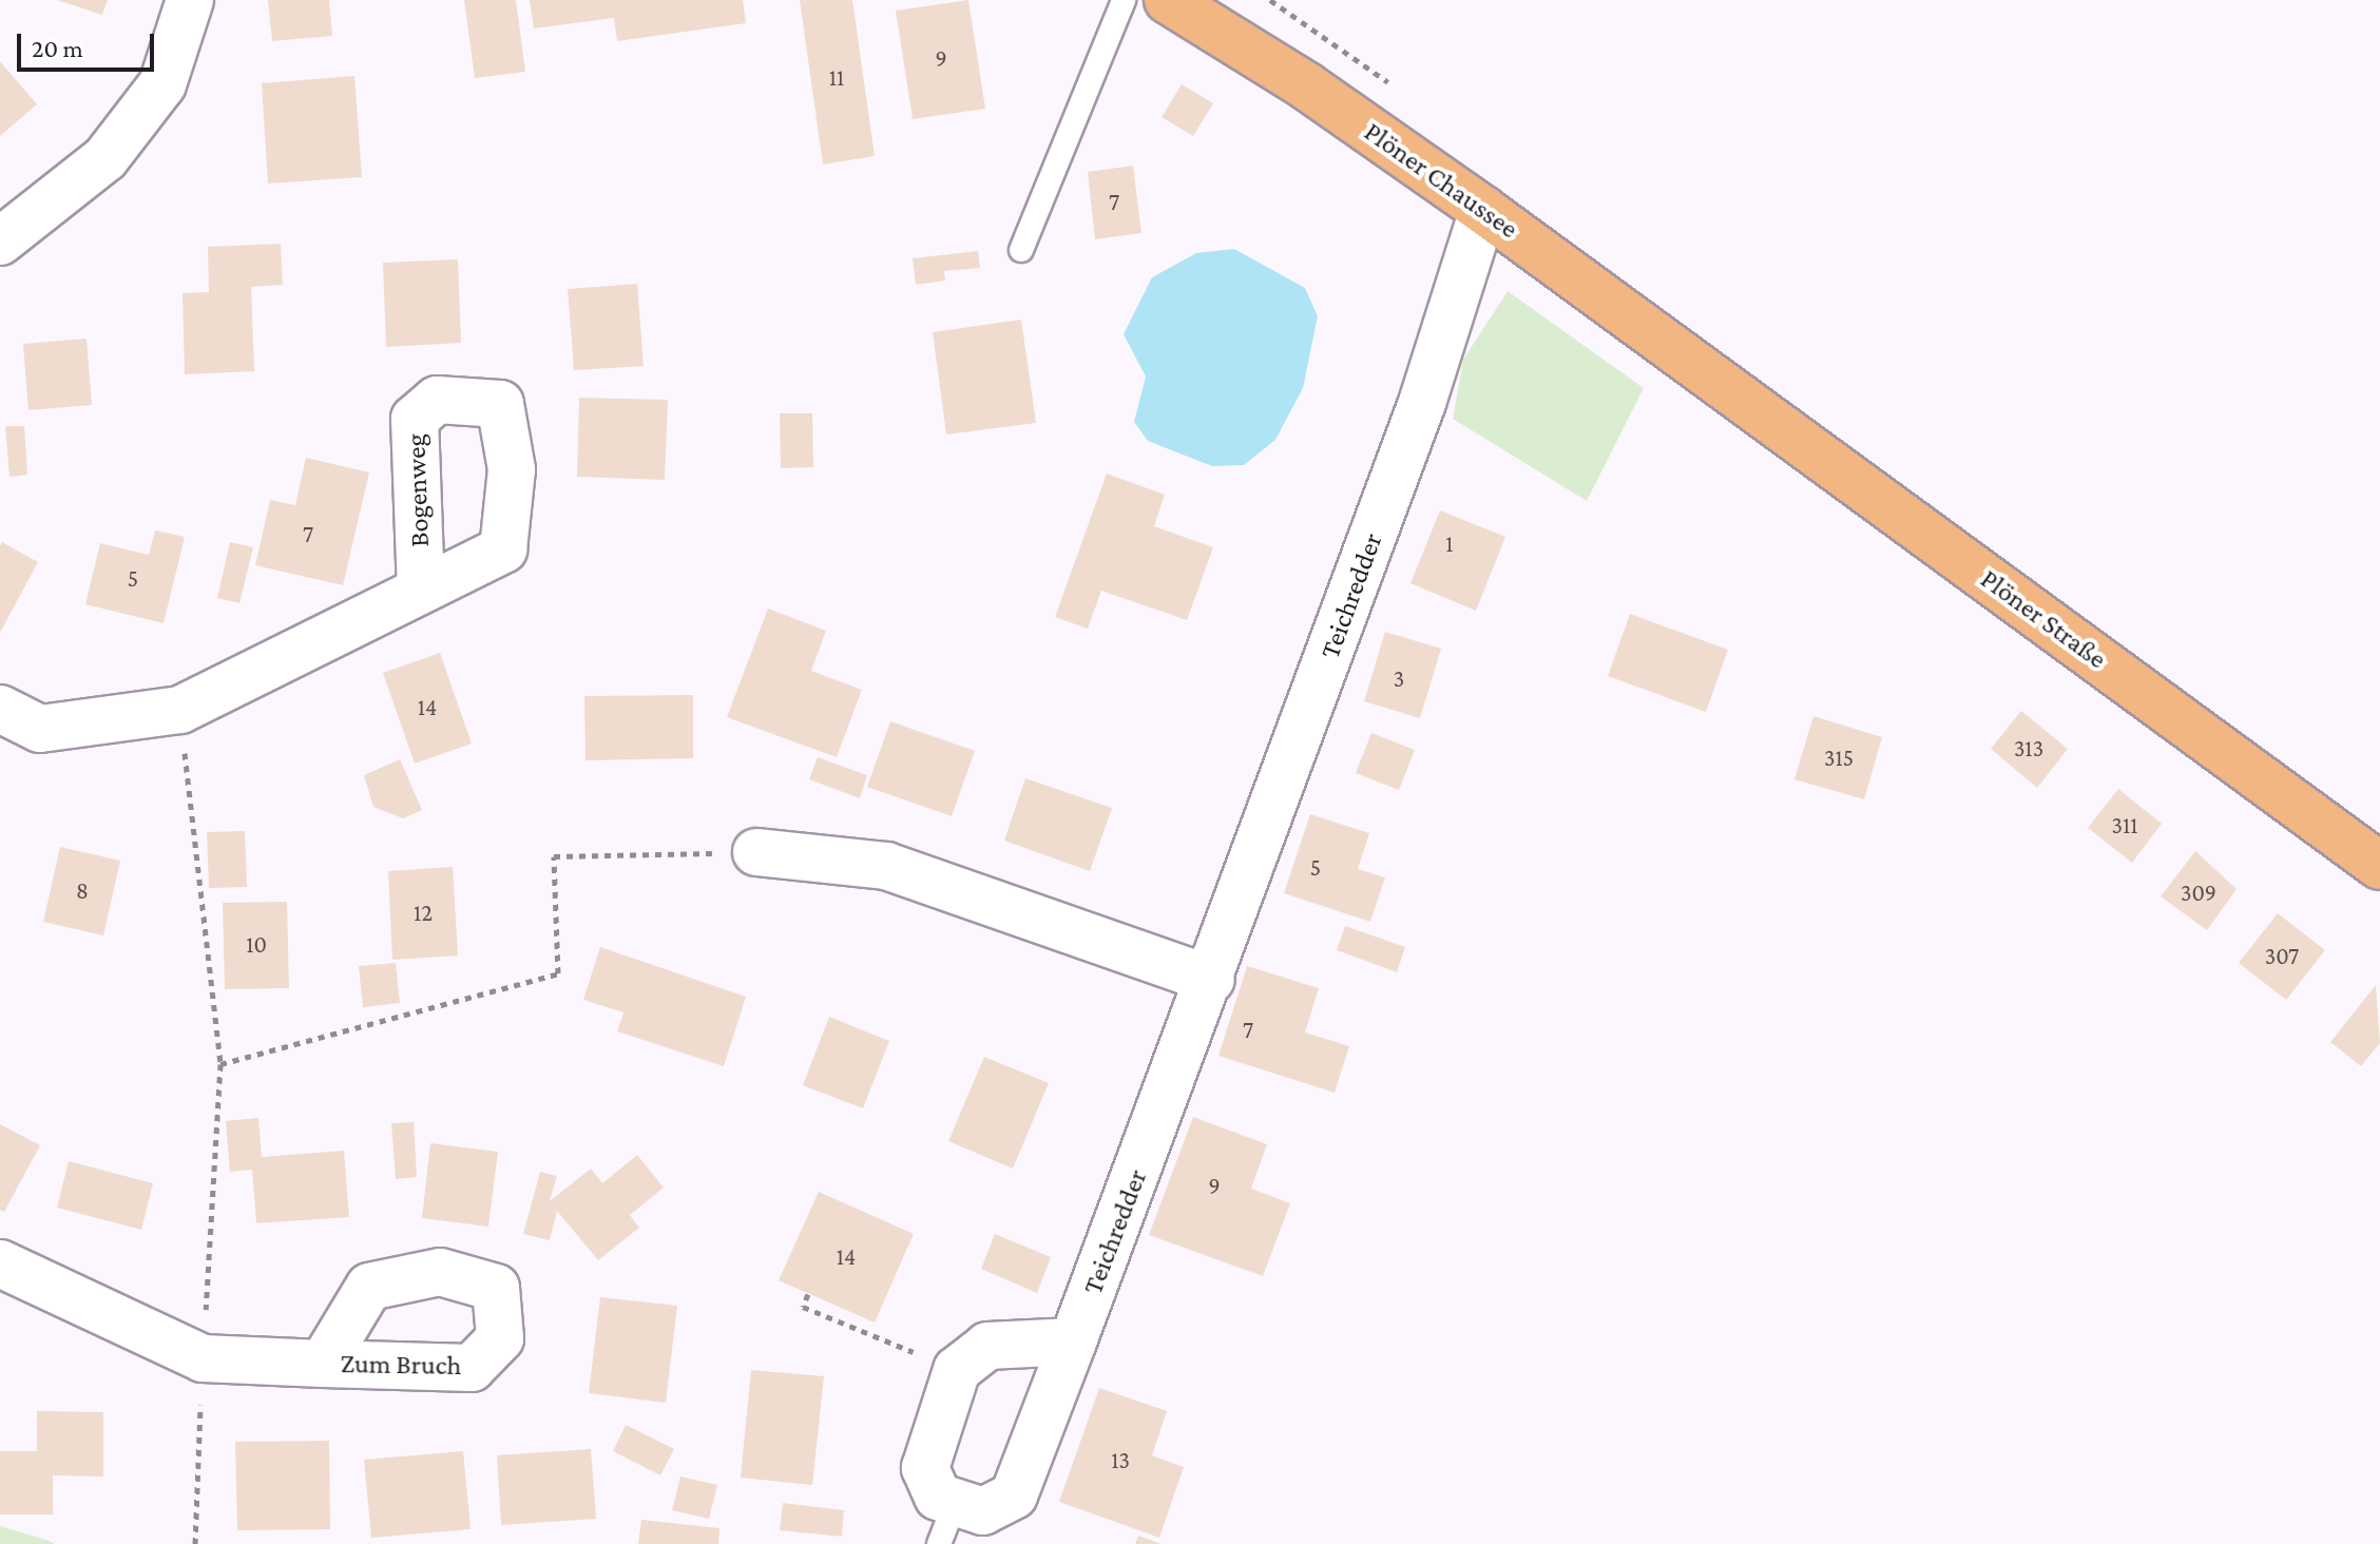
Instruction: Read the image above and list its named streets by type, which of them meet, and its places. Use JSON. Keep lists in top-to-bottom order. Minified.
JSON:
{"streets":{"main road":["Plöner Chaussee","Plöner Straße"],"street":["Bogenweg","Teichredder","Zum Bruch"]},"crossings":[["Plöner Chaussee","Teichredder"],["Plöner Chaussee","Plöner Straße"]],"house_numbers":["9","11","7","7","1","5","3","14","313","315","311","5","8","309","12","10","307","7","9","14","13"],"scale_bar":"20 m"}
